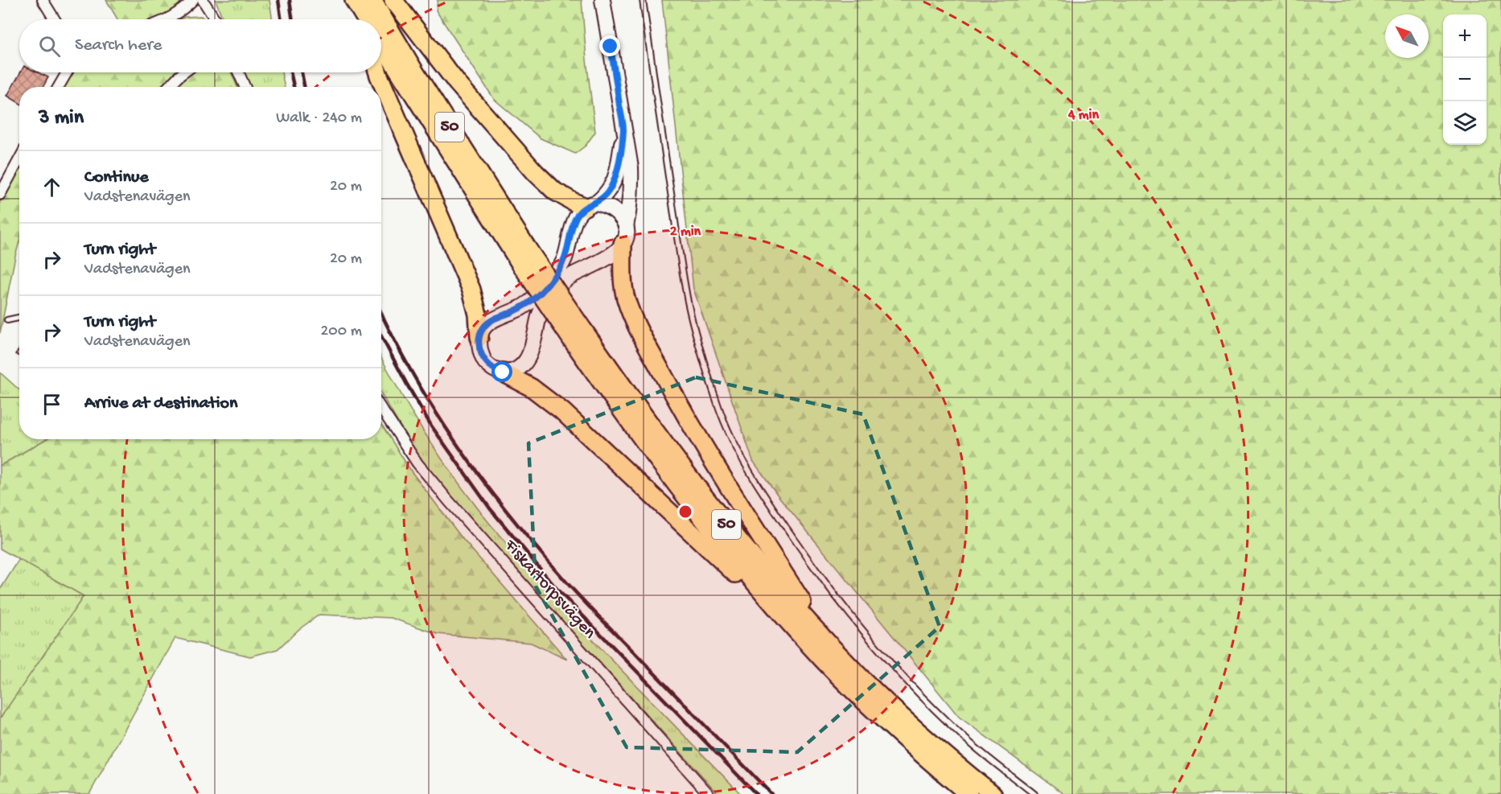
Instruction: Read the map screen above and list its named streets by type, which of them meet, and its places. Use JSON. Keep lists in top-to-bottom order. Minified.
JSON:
{"streets":{"highway":["50"],"street":["Fiskartorpsvägen"]},"north":"top left","page":{"map_buttons":["+","−"],"search":"Search here","heading":["3 min","Walk · 240 m"],"list":[["Continue","Vadstenavägen","20 m"],["Turn right","Vadstenavägen","20 m"],["Turn right","Vadstenavägen","200 m"],"Arrive at destination"]},"rings":["4 min","2 min"]}
